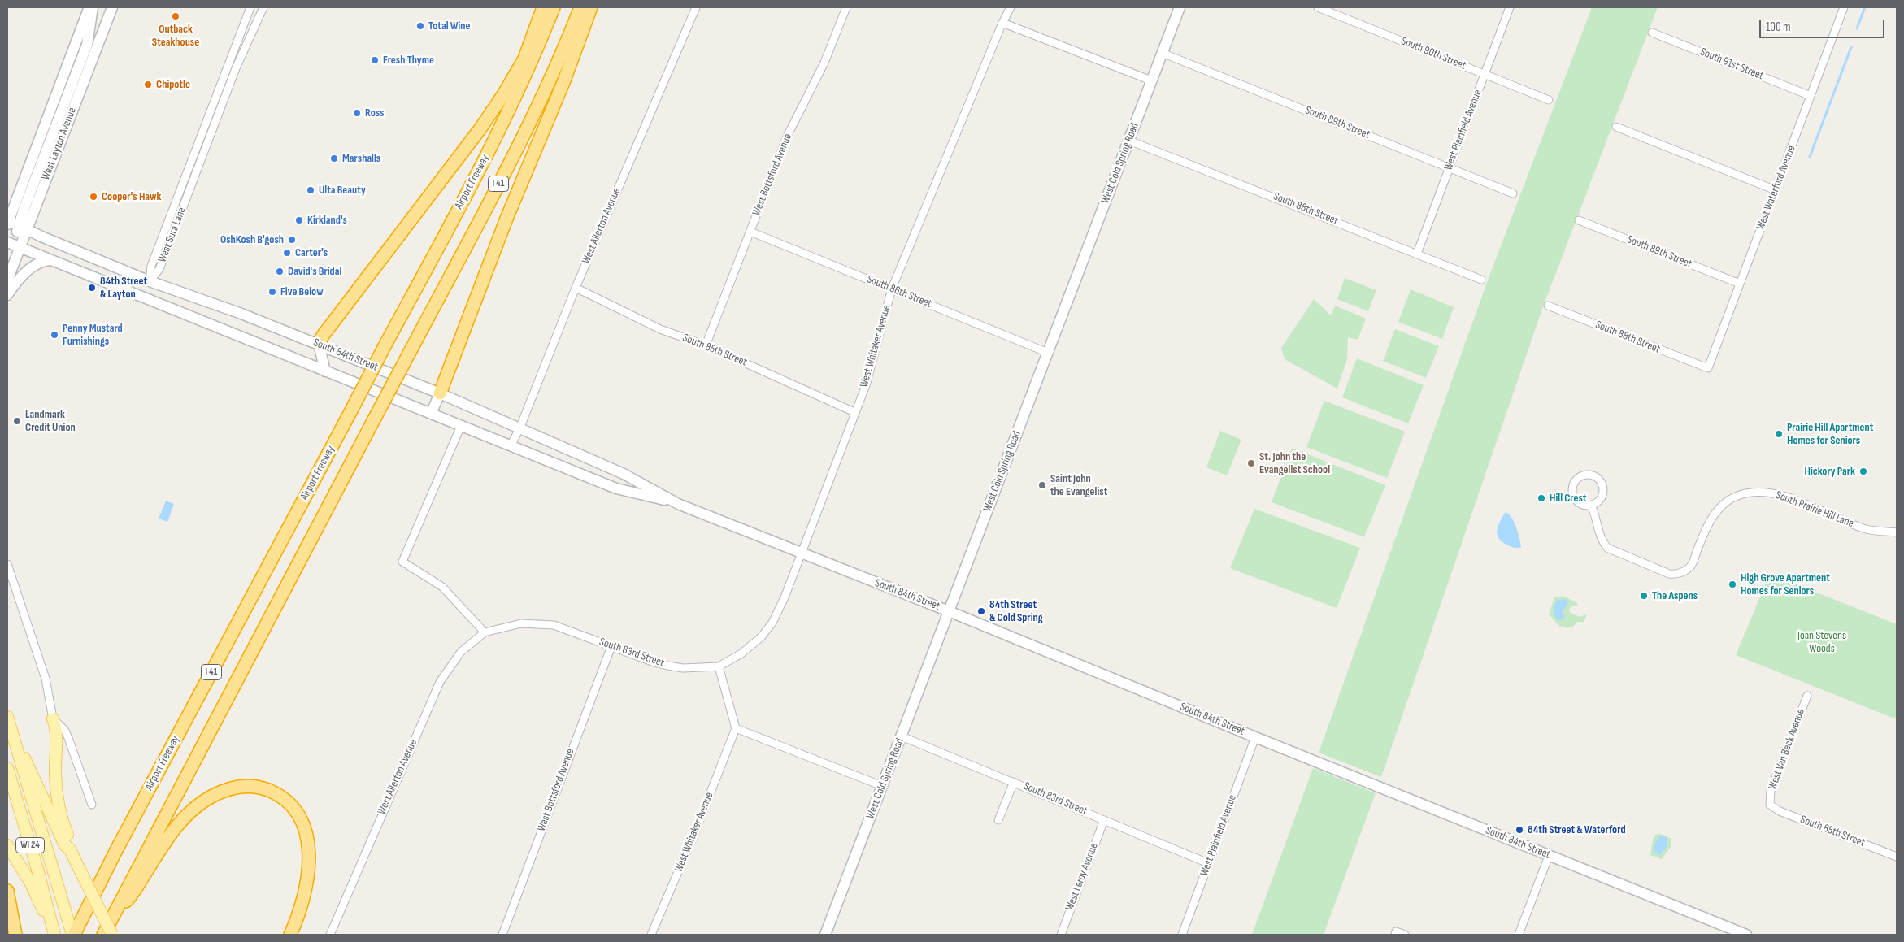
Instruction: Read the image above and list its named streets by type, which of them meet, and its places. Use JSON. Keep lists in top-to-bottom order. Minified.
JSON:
{"streets":{"highway":["Airport Freeway","I 41"],"main road":["WI 24"],"street":["South 90th Street","South 91st Street","South 89th Street","West Plainfield Avenue","West Layton Avenue","West Cold Spring Road","West Bottsford Avenue","West Waterford Avenue","South 88th Street","West Allerton Avenue","West Sura Lane","South 86th Street","West Whitaker Avenue","South 85th Street","South 84th Street","South Prairie Hill Lane","South 83rd Street","West Van Beck Avenue","West Leroy Avenue"]},"crossings":[["South 90th Street","West Plainfield Avenue"],["South 91st Street","West Waterford Avenue"],["South 89th Street","West Plainfield Avenue"],["South 89th Street","West Cold Spring Road"],["South 89th Street","West Waterford Avenue"],["West Plainfield Avenue","South 88th Street"],["West Plainfield Avenue","South 84th Street"],["West Plainfield Avenue","South 83rd Street"],["West Layton Avenue","South 84th Street"],["West Cold Spring Road","South 88th Street"],["West Cold Spring Road","South 86th Street"],["West Cold Spring Road","South 84th Street"],["West Cold Spring Road","South 83rd Street"],["West Bottsford Avenue","South 86th Street"],["West Bottsford Avenue","South 85th Street"],["West Bottsford Avenue","South 83rd Street"],["Airport Freeway","WI 24"],["West Waterford Avenue","South 88th Street"],["West Allerton Avenue","South 85th Street"],["West Allerton Avenue","South 84th Street"],["West Allerton Avenue","South 83rd Street"],["West Sura Lane","South 84th Street"],["South 86th Street","West Whitaker Avenue"],["West Whitaker Avenue","South 85th Street"],["West Whitaker Avenue","South 84th Street"],["West Whitaker Avenue","South 83rd Street"],["South 85th Street","West Van Beck Avenue"],["South 83rd Street","West Leroy Avenue"]],"parks":["Joan Stevens Woods"],"places":["Outback Steakhouse","Total Wine","Fresh Thyme","Chipotle","Ross","Marshalls","Ulta Beauty","Cooper's Hawk","Kirkland's","OshKosh B'gosh","Carter's","David's Bridal","84th Street & Layton","Five Below","Penny Mustard Furnishings","Landmark Credit Union","Prairie Hill Apartment Homes for Seniors","St. John the Evangelist School","Hickory Park","Saint John the Evangelist","Hill Crest","High Grove Apartment Homes for Seniors","The Aspens","84th Street & Cold Spring","84th Street & Waterford"],"scale_bar":"100 m"}
